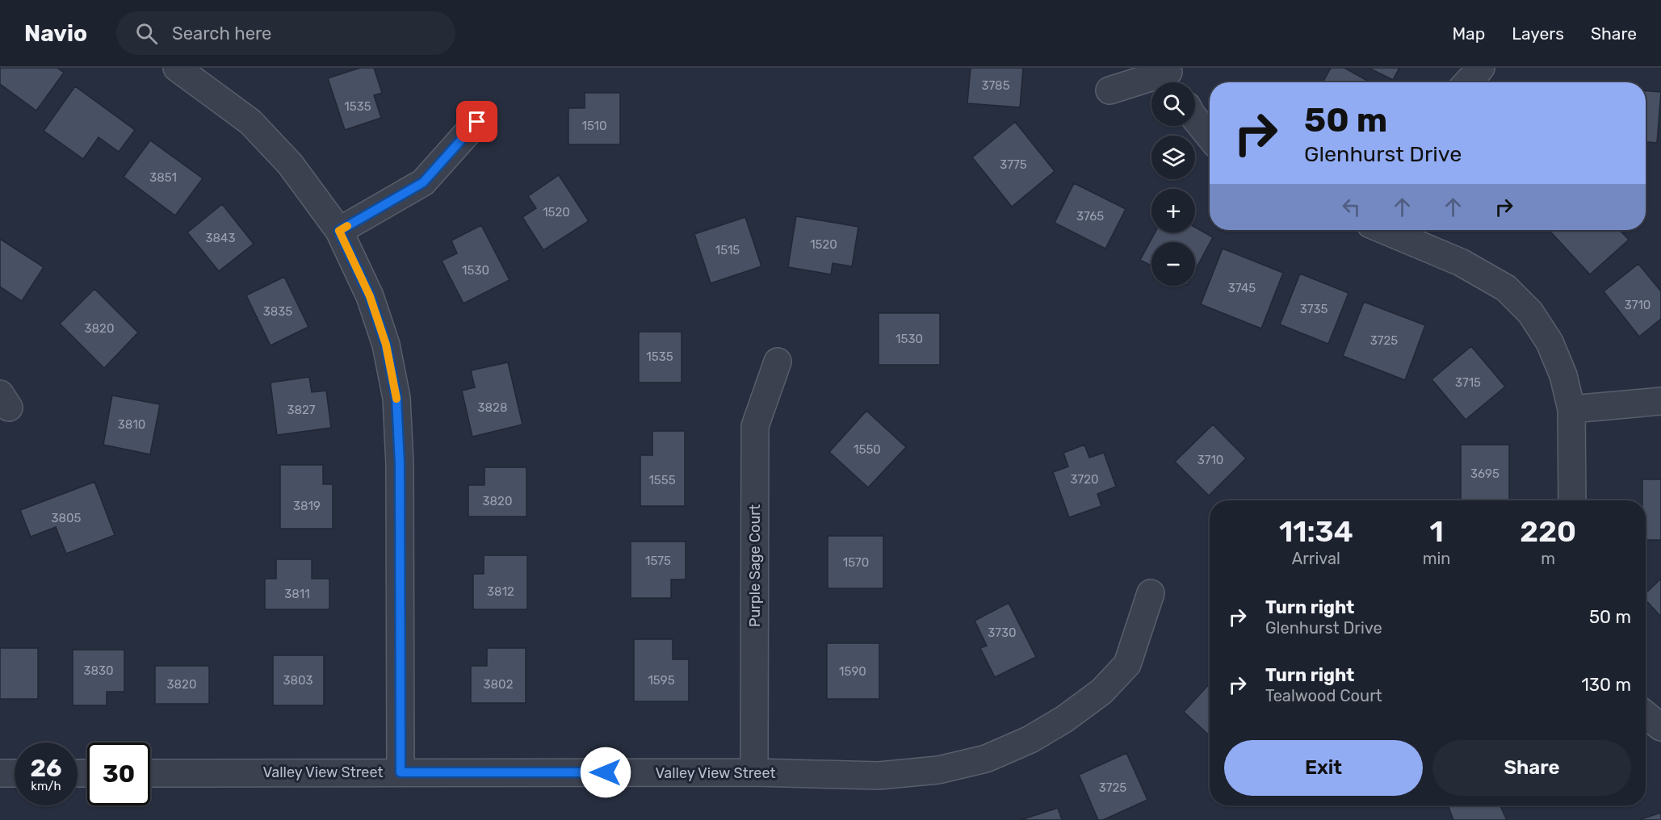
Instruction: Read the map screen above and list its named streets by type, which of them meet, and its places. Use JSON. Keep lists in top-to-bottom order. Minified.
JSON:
{"streets":{"street":["Purple Sage Court","Valley View Street"]},"crossings":[["Purple Sage Court","Valley View Street"]],"house_numbers":["3785","1535","1510","3775","3851","1520","3765","3843","1520","1515","1530","3745","3710","3735","3835","3820","1530","3725","1535","3715","3828","3827","3810","1550","3710","3695","3720","1555","3820","3819","3805","1575","1570","3812","3811","3730","3830","1590","3803","1595","3820","3802","3725"],"page":{"header":"Navio","search":"Search here","nav":["Map","Layers","Share"],"map_buttons":["+","−"],"turn":["50 m","Glenhurst Drive"],"eta":["11:34","Arrival","1","min","220","m"],"list":[{"name":"Turn right","note":"Glenhurst Drive","value":"50 m"},{"name":"Turn right","note":"Tealwood Court","value":"130 m"}],"buttons":["Exit","Share"],"speed":"26 km/h","limit":"30"}}
